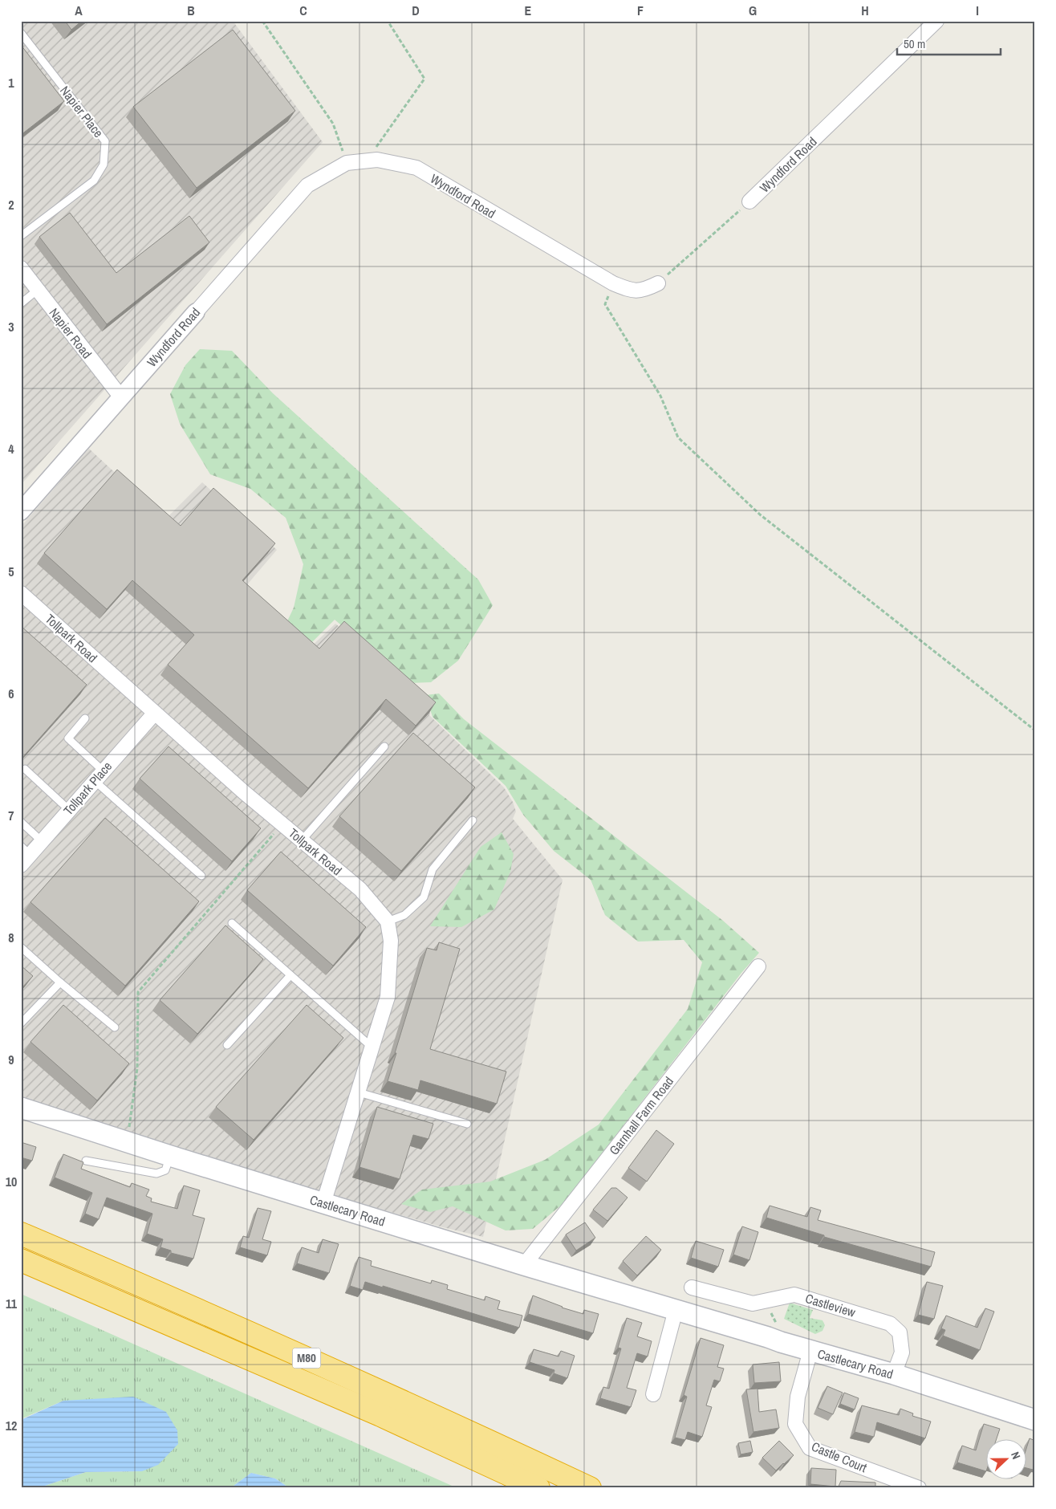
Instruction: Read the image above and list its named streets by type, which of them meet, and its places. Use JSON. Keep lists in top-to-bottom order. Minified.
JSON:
{"streets":{"highway":["M80"],"main road":["Castlecary Road"],"street":["Wyndford Road","Napier Road","Tollpark Road","Tollpark Place","Garnhall Farm Road","Castleview","Castle Court"],"lane":["Napier Place"]},"crossings":[["Wyndford Road","Napier Road"],["Tollpark Road","Tollpark Place"],["Garnhall Farm Road","Castlecary Road"],["Castlecary Road","Castleview"],["Castlecary Road","Castle Court"]],"scale_bar":"50 m","north":"right","grid":{"columns":["A","B","C","D","E","F","G","H","I"],"rows":["1","2","3","4","5","6","7","8","9","10","11","12"]}}
